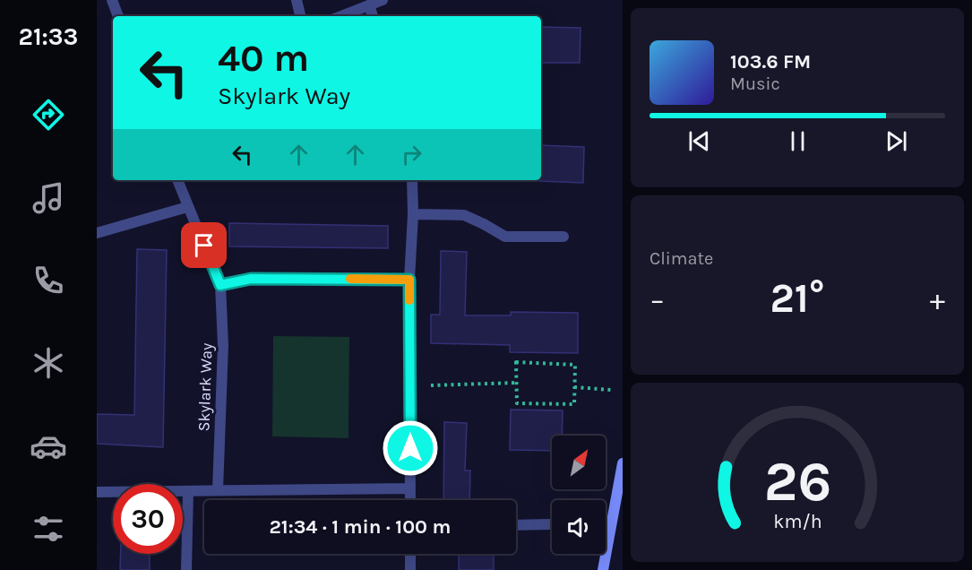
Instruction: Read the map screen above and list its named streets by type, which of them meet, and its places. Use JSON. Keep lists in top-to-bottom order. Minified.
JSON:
{"streets":{"street":["Skylark Way"]},"north":"top right","page":{"tabs":"21:33","turn":["40 m","Skylark Way"],"song":["103.6 FM","Music"],"tile":"Climate","heat":["−","21°","+"],"limit":"30","trip":"21:34 · 1 min · 100 m","gauge":["26","km/h"]}}
